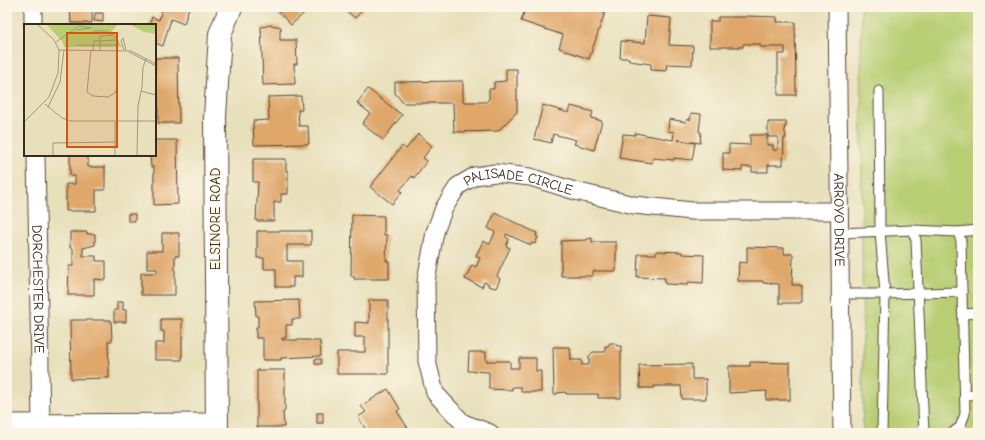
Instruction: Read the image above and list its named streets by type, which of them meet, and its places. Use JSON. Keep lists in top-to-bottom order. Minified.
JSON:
{"streets":{"street":["PALISADE CIRCLE","ELSINORE ROAD","ARROYO DRIVE","DORCHESTER DRIVE"]},"crossings":[["PALISADE CIRCLE","ARROYO DRIVE"]]}
